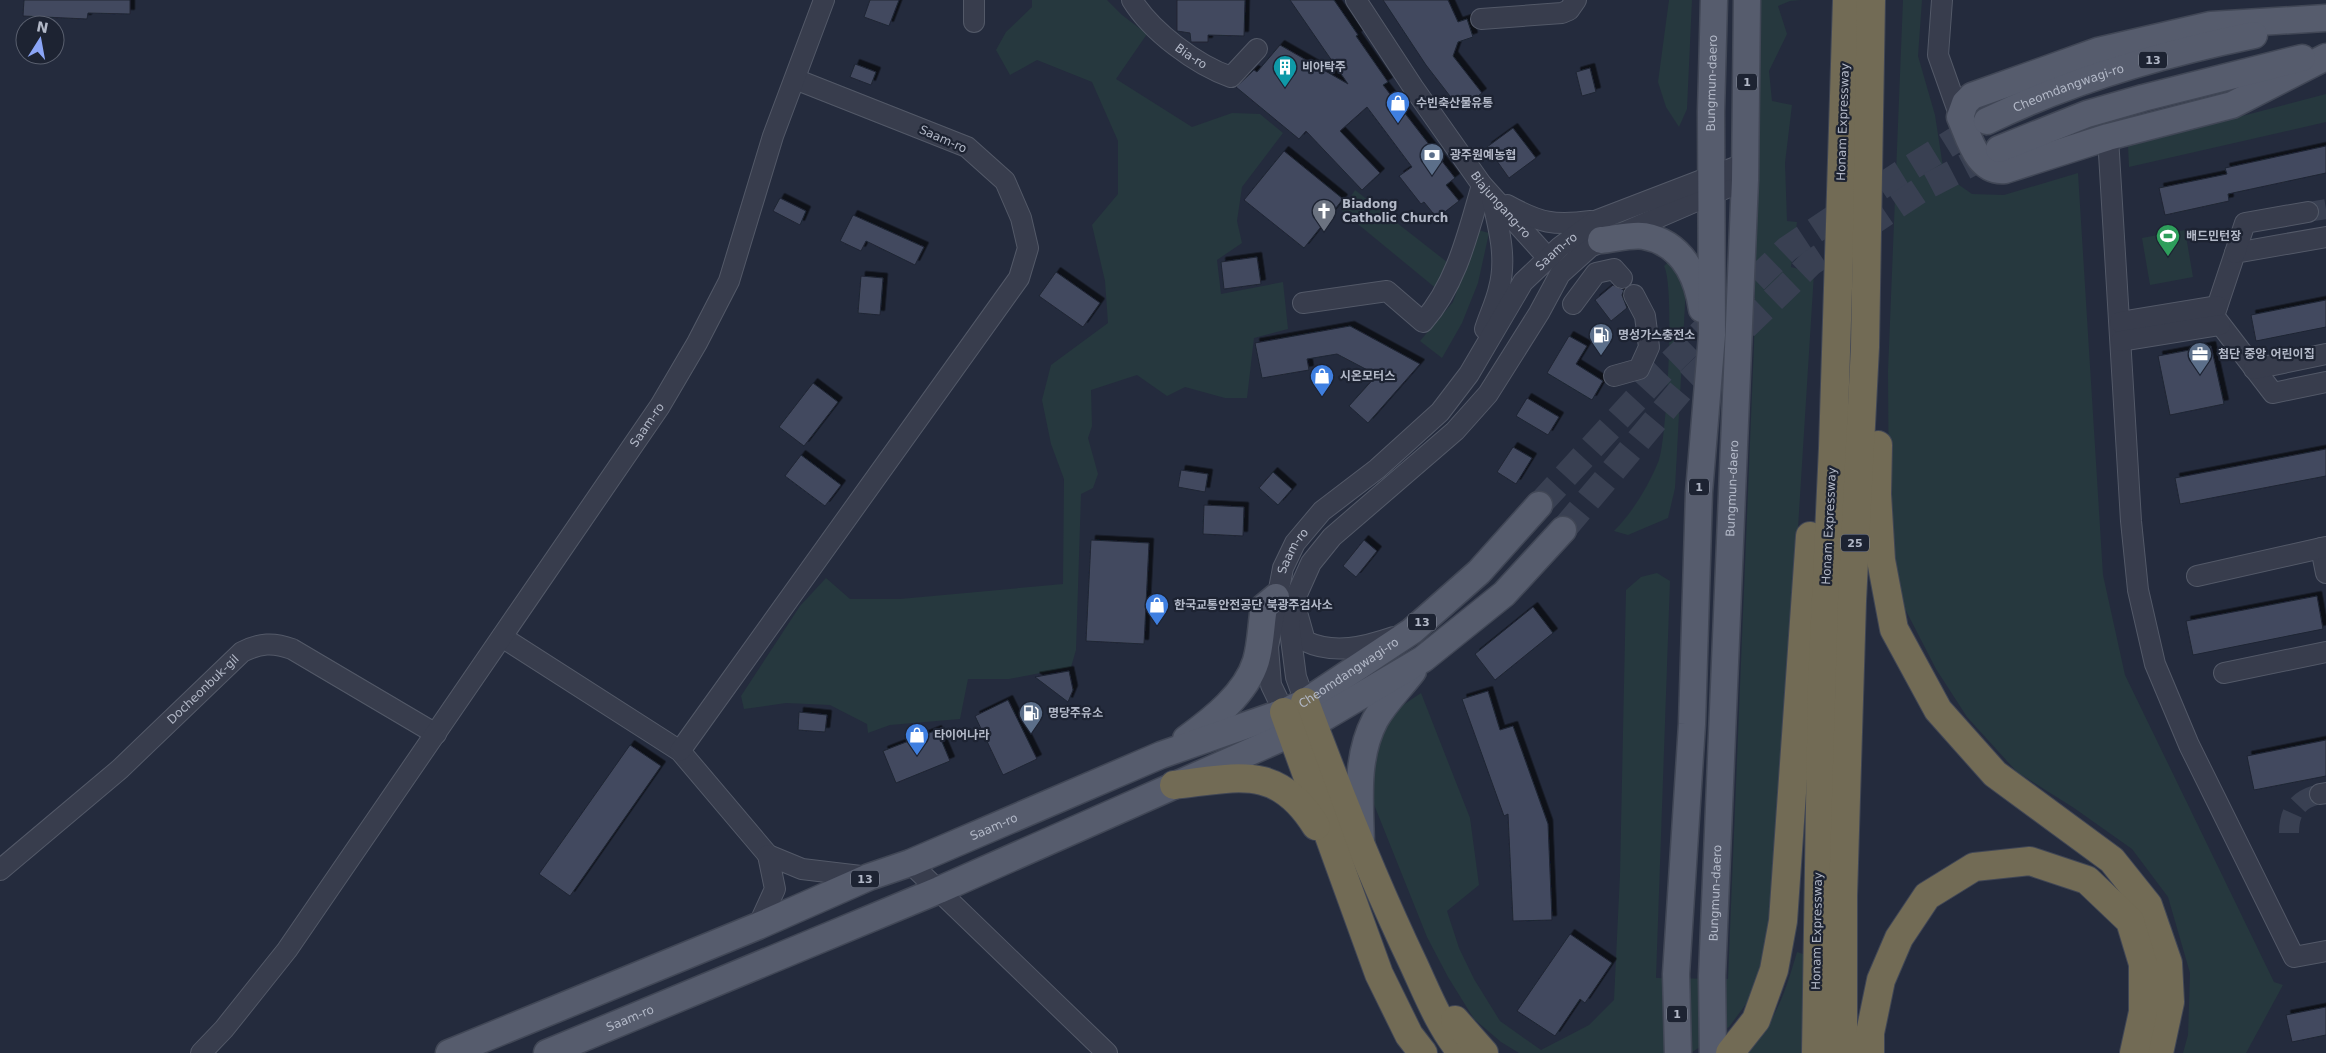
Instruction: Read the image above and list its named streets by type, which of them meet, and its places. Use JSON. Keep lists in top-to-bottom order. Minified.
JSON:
{"streets":{"highway":["Honam Expressway","25"],"main road":["13","1","Bungmun-daero","Cheomdangwagi-ro","Saam-ro"],"street":["Bia-ro","Biajungang-ro","Docheonbuk-gil"]},"crossings":[["13","Saam-ro"],["Bungmun-daero","Saam-ro"],["Cheomdangwagi-ro","Saam-ro"],["Saam-ro","Biajungang-ro"],["Saam-ro","Docheonbuk-gil"]],"places":{"building":["비아탁주"],"shop":["수빈축산물유통","시온모터스","한국교통안전공단 북광주검사소","타이어나라"],"bank":["광주원예농협"],"church":["Biadong Catholic Church"],"sports":["배드민턴장"],"fuel station":["명성가스충전소","명당주유소"],"office":["첨단 중앙 어린이집"]},"north":"top"}
